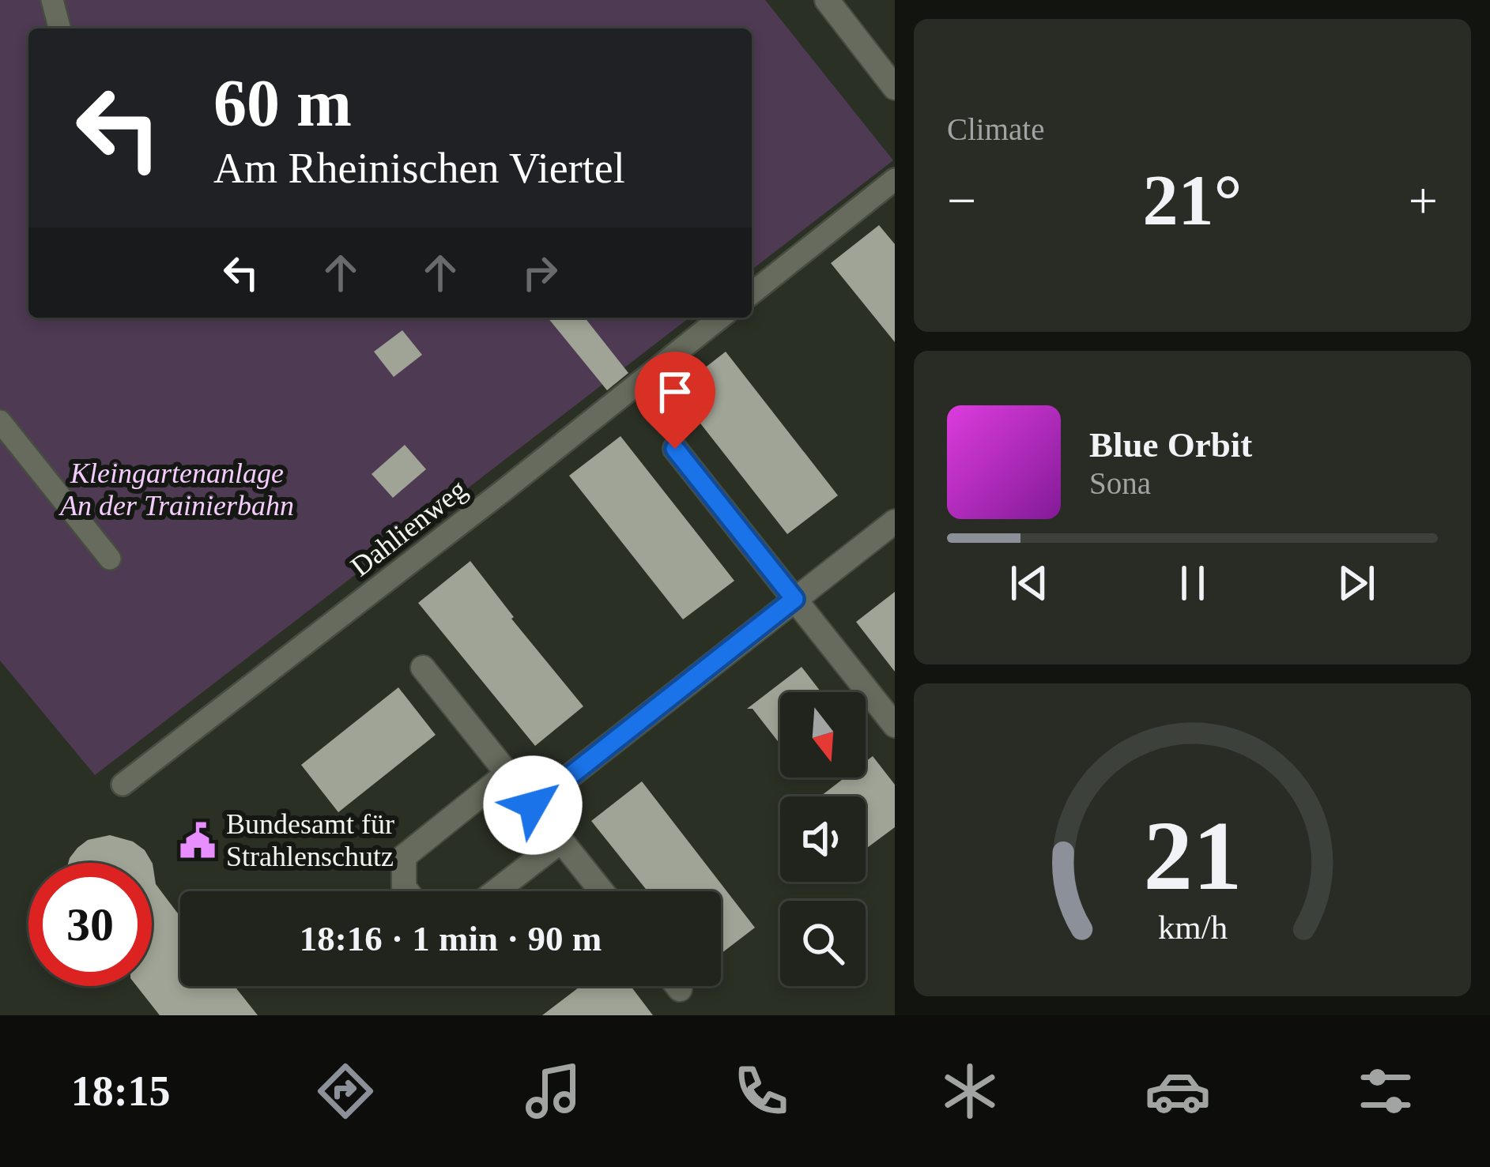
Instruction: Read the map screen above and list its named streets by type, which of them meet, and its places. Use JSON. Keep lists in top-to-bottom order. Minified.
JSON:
{"streets":{"lane":["Dahlienweg"]},"parks":["Kleingartenanlage An der Trainierbahn"],"places":{"public building":["Bundesamt für Strahlenschutz"]},"north":"bottom","page":{"tile":"Climate","turn":["60 m","Am Rheinischen Viertel"],"heat":["−","21°","+"],"song":["Blue Orbit","Sona"],"limit":"30","trip":"18:16 · 1 min · 90 m","tabs":"18:15","gauge":["21","km/h"]}}
